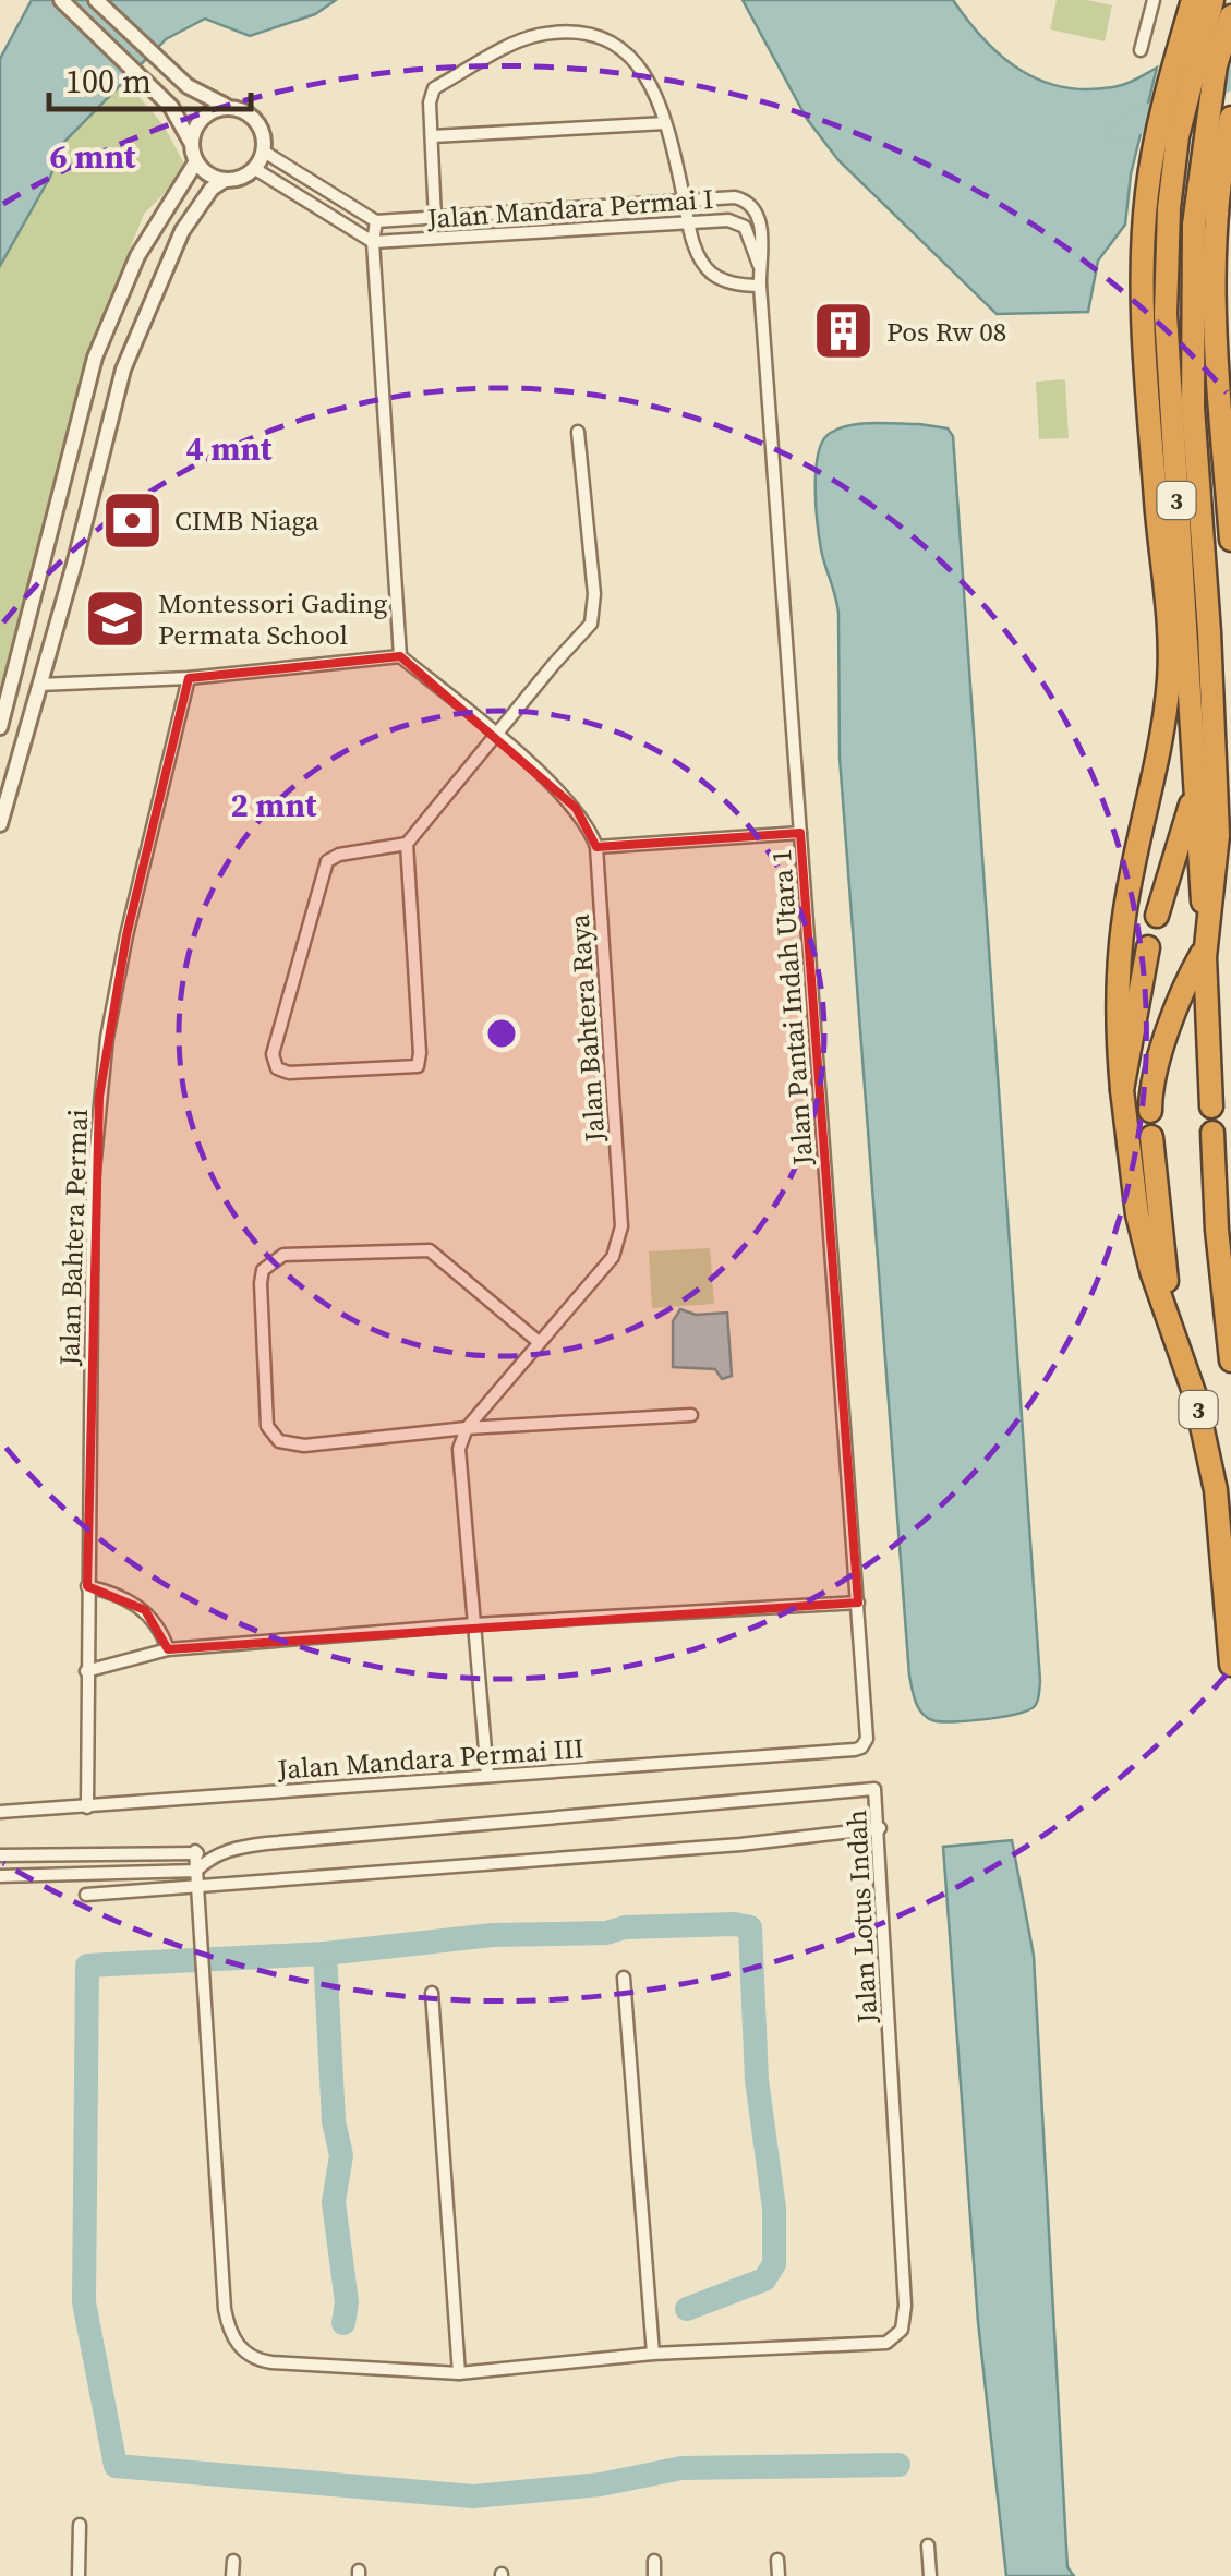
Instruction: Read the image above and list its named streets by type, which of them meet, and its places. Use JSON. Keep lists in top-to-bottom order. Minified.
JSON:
{"streets":{"highway":["3"],"street":["Jalan Mandara Permai I","Jalan Pantai Indah Utara 1","Jalan Bahtera Raya","Jalan Bahtera Permai","Jalan Mandara Permai III","Jalan Lotus Indah"]},"crossings":[["Jalan Mandara Permai I","Jalan Pantai Indah Utara 1"],["Jalan Pantai Indah Utara 1","Jalan Mandara Permai III"],["Jalan Bahtera Permai","Jalan Mandara Permai III"]],"places":{"building":["Pos Rw 08"],"bank":["CIMB Niaga"],"school or university":["Montessori Gading Permata School"]},"scale_bar":"100 m","rings":["6 mnt","4 mnt","2 mnt"]}
